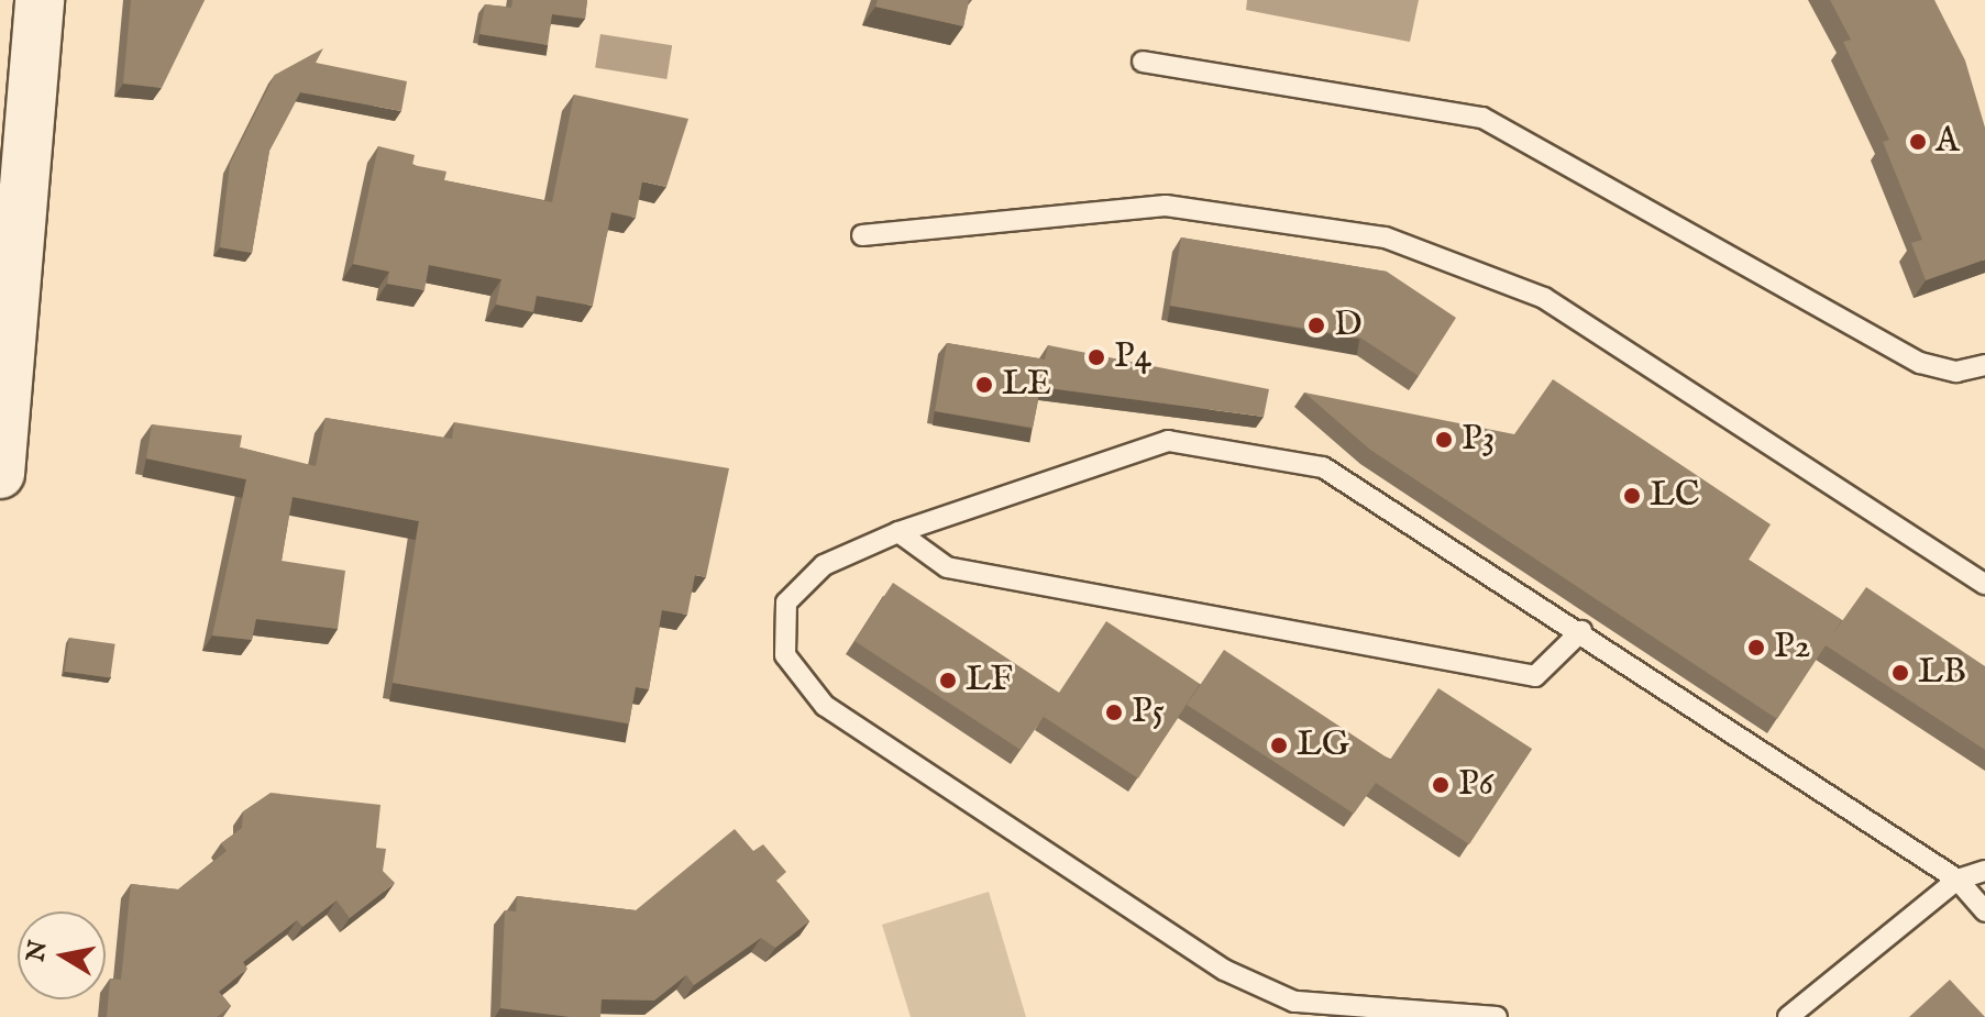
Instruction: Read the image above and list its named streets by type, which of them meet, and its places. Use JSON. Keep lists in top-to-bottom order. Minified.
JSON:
{"places":["A","D","P4","LE","P3","LC","P2","LB","LF","P5","LG","P6"],"north":"left"}
